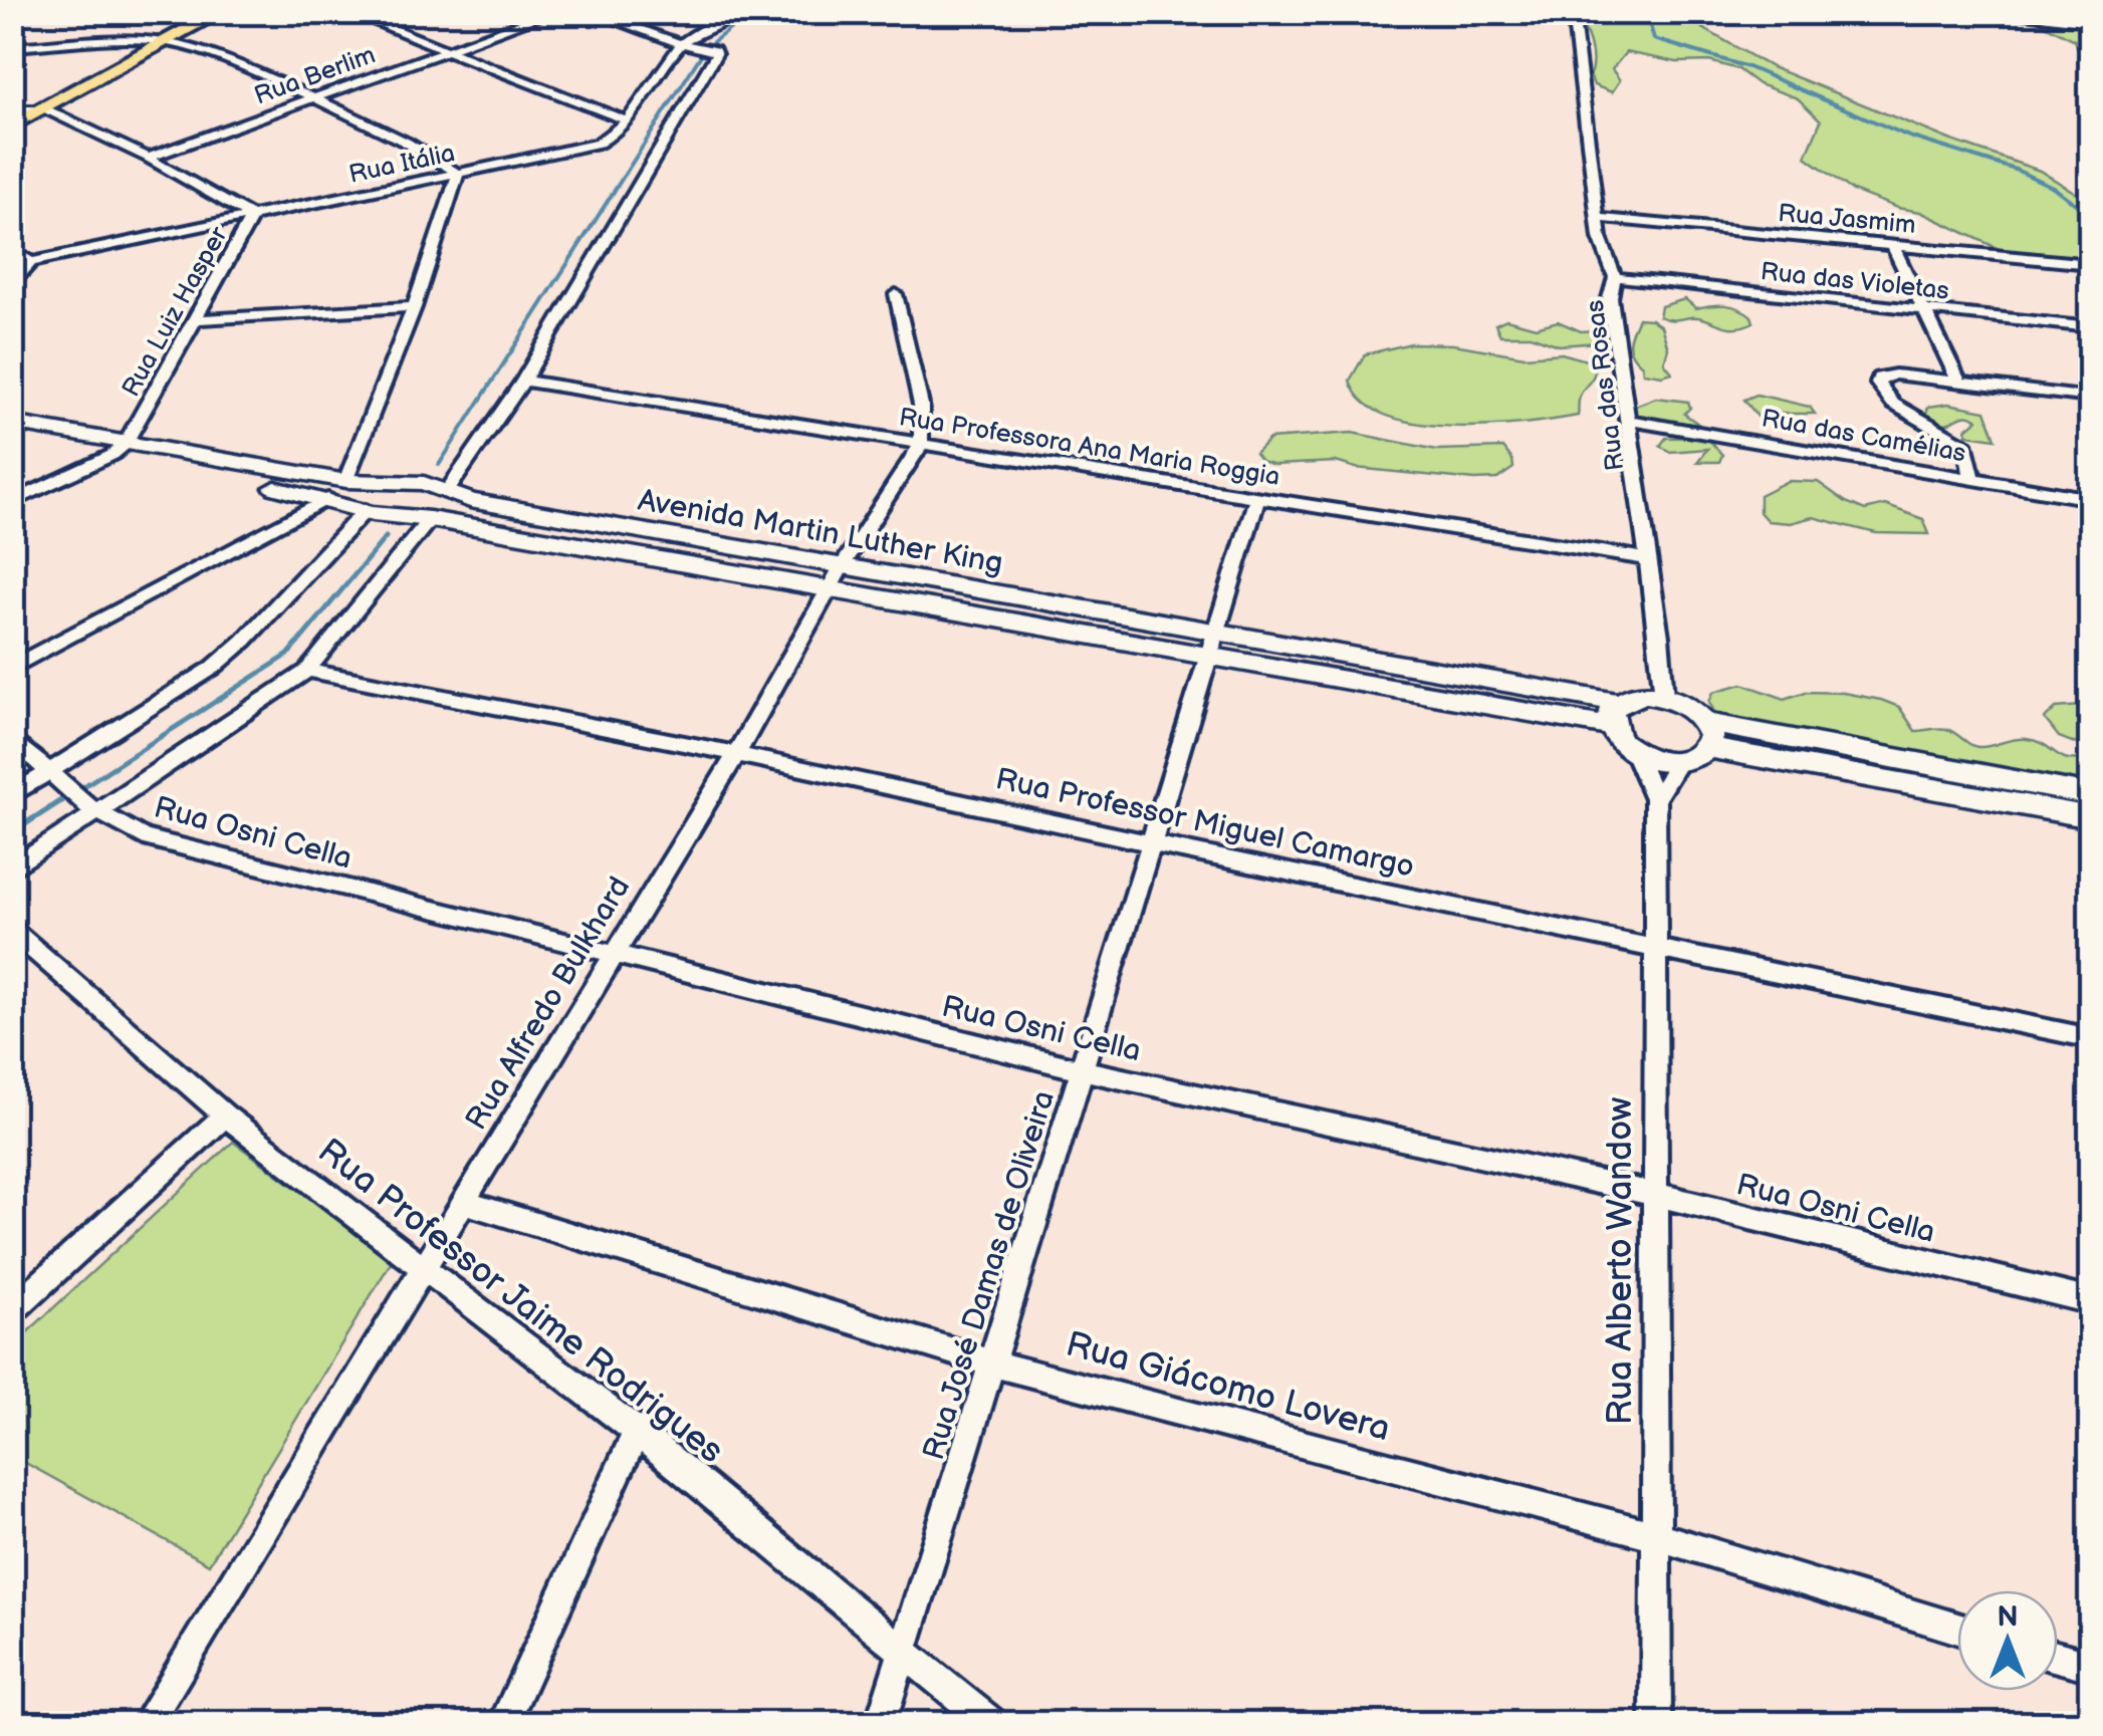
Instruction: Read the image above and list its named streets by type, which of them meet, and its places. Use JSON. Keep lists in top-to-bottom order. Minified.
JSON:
{"streets":{"main road":["Avenida Martin Luther King"],"street":["Rua Berlim","Rua Itália","Rua Jasmim","Rua das Violetas","Rua Luiz Hasper","Rua das Rosas","Rua das Camélias","Rua Professora Ana Maria Roggia","Rua Professor Miguel Camargo","Rua Osni Cella","Rua Alfredo Bulkhard","Rua Alberto Wandow","Rua José Damas de Oliveira","Rua Professor Jaime Rodrigues","Rua Giácomo Lovera"]},"crossings":[["Rua Berlim","Rua Luiz Hasper"],["Rua Itália","Rua Luiz Hasper"],["Rua Jasmim","Rua das Rosas"],["Rua das Violetas","Rua das Rosas"],["Rua Luiz Hasper","Avenida Martin Luther King"],["Rua das Rosas","Rua das Camélias"],["Rua das Rosas","Rua Professora Ana Maria Roggia"],["Rua das Rosas","Avenida Martin Luther King"],["Rua das Rosas","Rua Alberto Wandow"],["Rua Professora Ana Maria Roggia","Rua Alfredo Bulkhard"],["Rua Professora Ana Maria Roggia","Rua José Damas de Oliveira"],["Avenida Martin Luther King","Rua Alfredo Bulkhard"],["Avenida Martin Luther King","Rua Alberto Wandow"],["Avenida Martin Luther King","Rua José Damas de Oliveira"],["Rua Professor Miguel Camargo","Rua Alfredo Bulkhard"],["Rua Professor Miguel Camargo","Rua Alberto Wandow"],["Rua Professor Miguel Camargo","Rua José Damas de Oliveira"],["Rua Osni Cella","Rua Alfredo Bulkhard"],["Rua Osni Cella","Rua Alberto Wandow"],["Rua Osni Cella","Rua José Damas de Oliveira"],["Rua Alfredo Bulkhard","Rua Professor Jaime Rodrigues"],["Rua Alfredo Bulkhard","Rua Giácomo Lovera"],["Rua Alberto Wandow","Rua Giácomo Lovera"],["Rua José Damas de Oliveira","Rua Professor Jaime Rodrigues"],["Rua José Damas de Oliveira","Rua Giácomo Lovera"]],"north":"top"}
